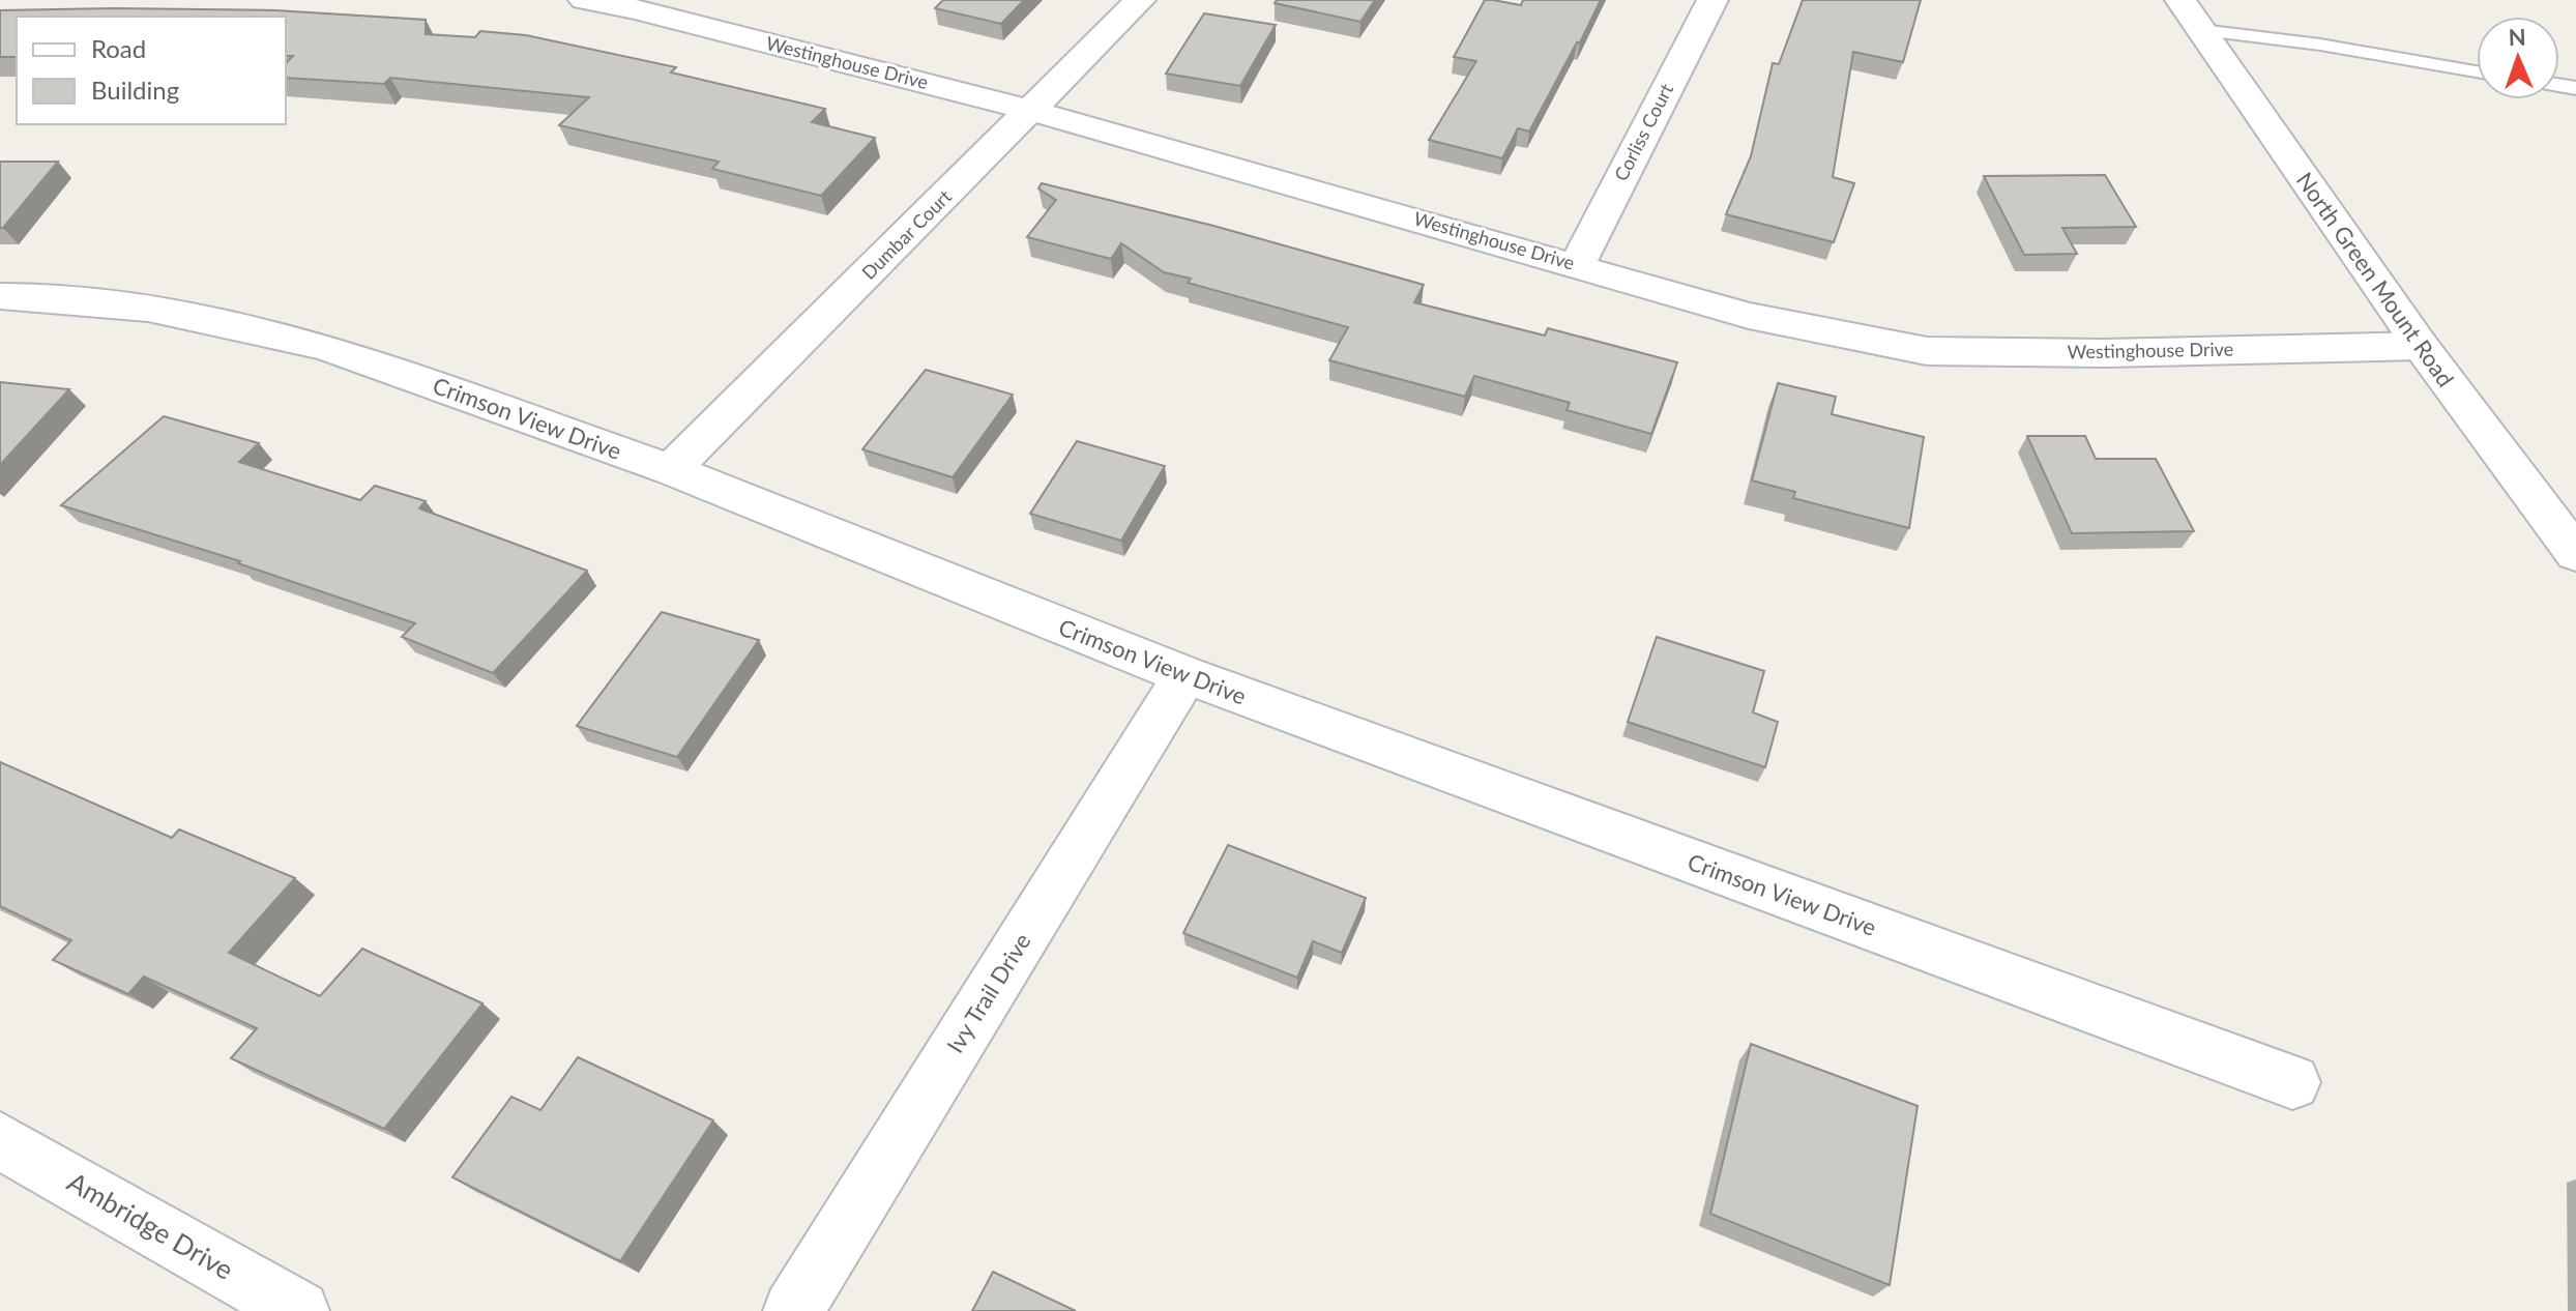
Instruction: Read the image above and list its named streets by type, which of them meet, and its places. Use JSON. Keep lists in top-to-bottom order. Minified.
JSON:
{"streets":{"street":["Westinghouse Drive","Corliss Court","Dumbar Court","North Green Mount Road","Crimson View Drive","Ivy Trail Drive","Ambridge Drive"]},"crossings":[["Westinghouse Drive","Corliss Court"],["Westinghouse Drive","Dumbar Court"],["Westinghouse Drive","North Green Mount Road"],["Dumbar Court","Crimson View Drive"],["Crimson View Drive","Ivy Trail Drive"]],"legend":["Road","Building"],"north":"top"}
